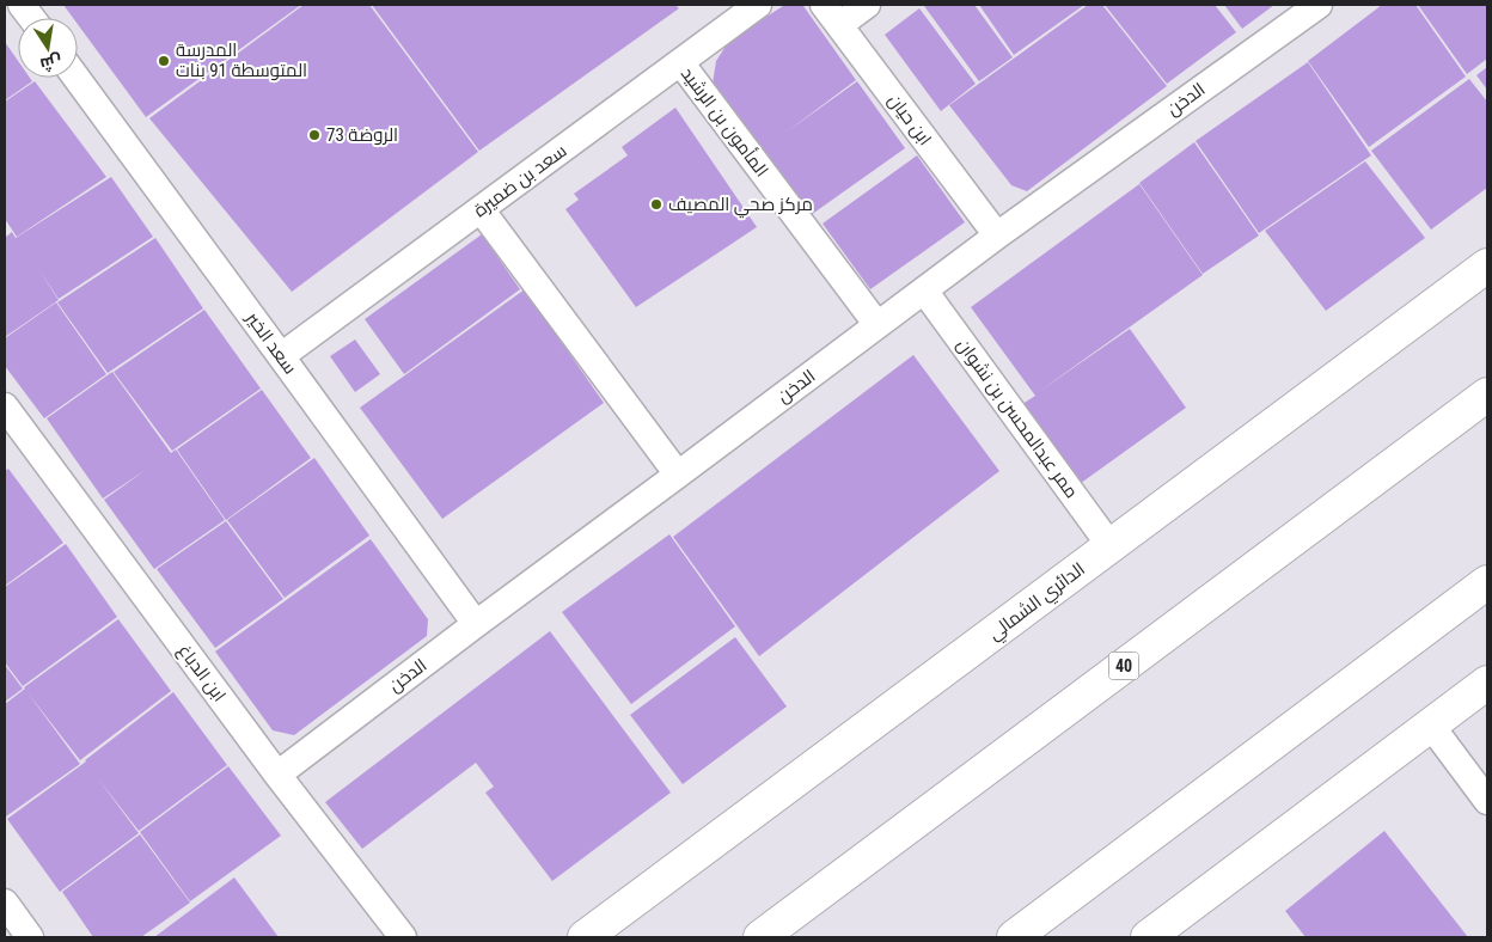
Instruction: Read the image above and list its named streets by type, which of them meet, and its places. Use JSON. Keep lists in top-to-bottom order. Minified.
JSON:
{"streets":{"main road":["الدائري الشمالي","40"],"street":["الدخن","ابن حيان","المأمون بن الرشيد","سعد بن ضميرة","سعد الخير","ممر عبدالمحسن بن نشوان","ابن الدباغ"]},"crossings":[["الدخن","ابن حيان"],["الدخن","المأمون بن الرشيد"],["الدخن","سعد الخير"],["الدخن","ممر عبدالمحسن بن نشوان"],["الدخن","ابن الدباغ"],["المأمون بن الرشيد","سعد بن ضميرة"],["سعد بن ضميرة","سعد الخير"],["ممر عبدالمحسن بن نشوان","الدائري الشمالي"]],"places":["المدرسة المتوسطة 91 بنات","الروضة 73","مركز صحي المصيف"],"north":"bottom"}
